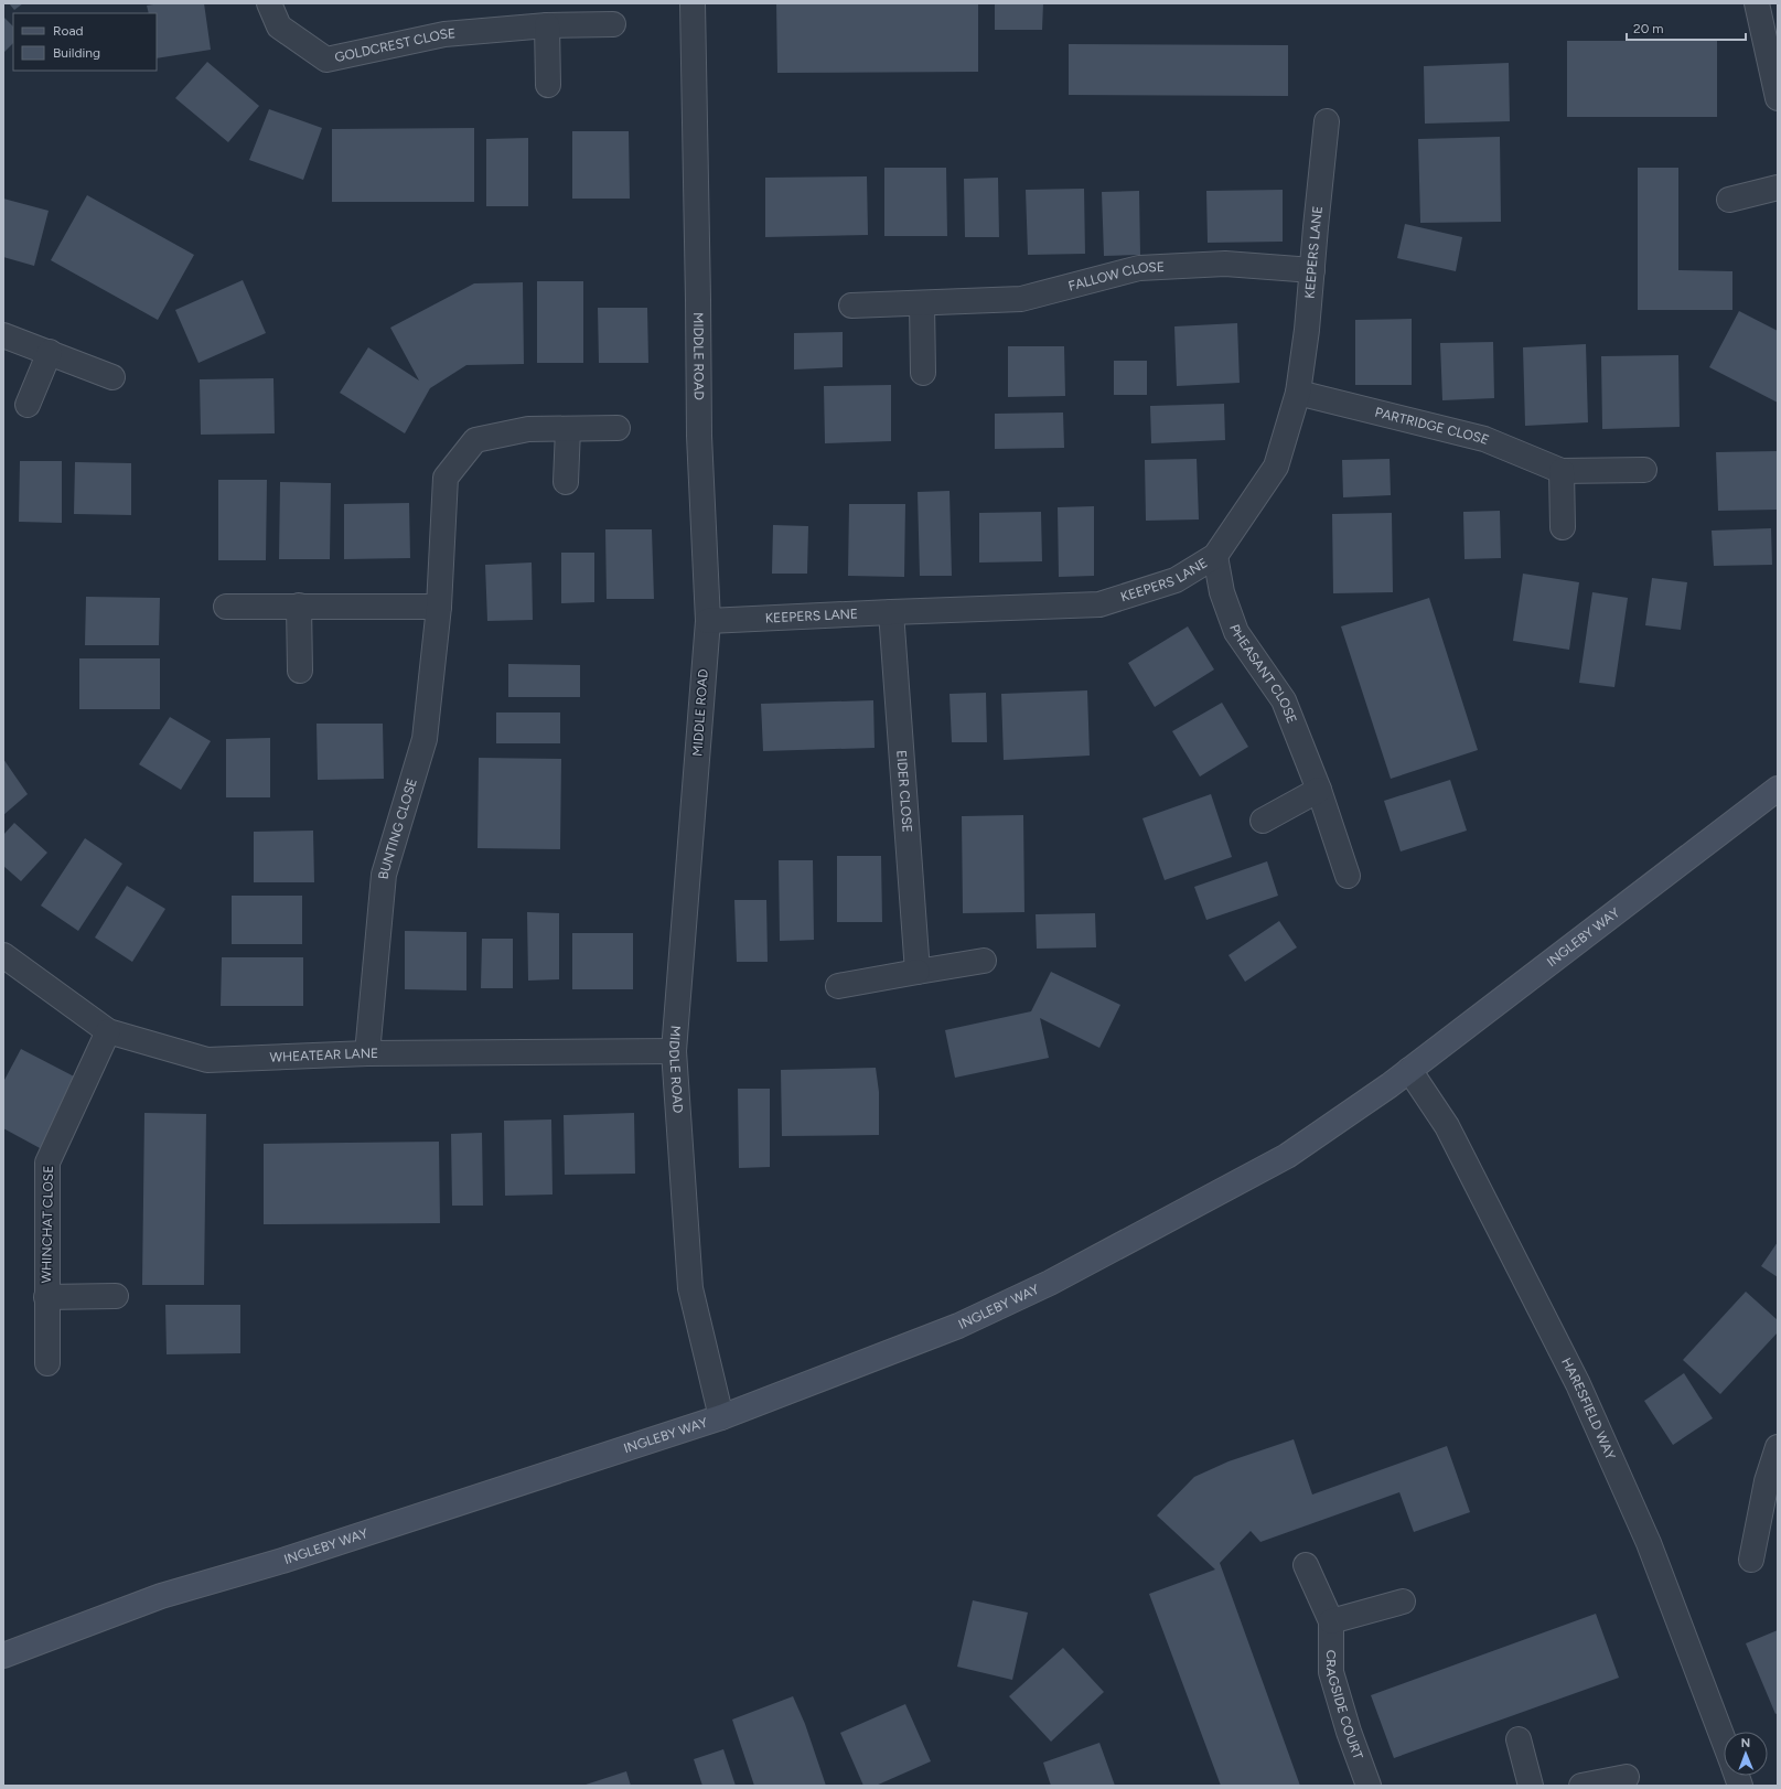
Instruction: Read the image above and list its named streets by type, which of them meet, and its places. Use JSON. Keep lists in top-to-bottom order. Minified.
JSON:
{"streets":{"street":["GOLDCREST CLOSE","KEEPERS LANE","FALLOW CLOSE","MIDDLE ROAD","PARTRIDGE CLOSE","PHEASANT CLOSE","EIDER CLOSE","BUNTING CLOSE","INGLEBY WAY","WHEATEAR LANE","WHINCHAT CLOSE","HARESFIELD WAY","CRAGSIDE COURT"]},"crossings":[["KEEPERS LANE","FALLOW CLOSE"],["KEEPERS LANE","MIDDLE ROAD"],["KEEPERS LANE","PARTRIDGE CLOSE"],["KEEPERS LANE","PHEASANT CLOSE"],["KEEPERS LANE","EIDER CLOSE"],["MIDDLE ROAD","INGLEBY WAY"],["MIDDLE ROAD","WHEATEAR LANE"],["BUNTING CLOSE","WHEATEAR LANE"],["INGLEBY WAY","HARESFIELD WAY"],["WHEATEAR LANE","WHINCHAT CLOSE"]],"legend":["Road","Building"],"scale_bar":"20 m","north":"top"}
